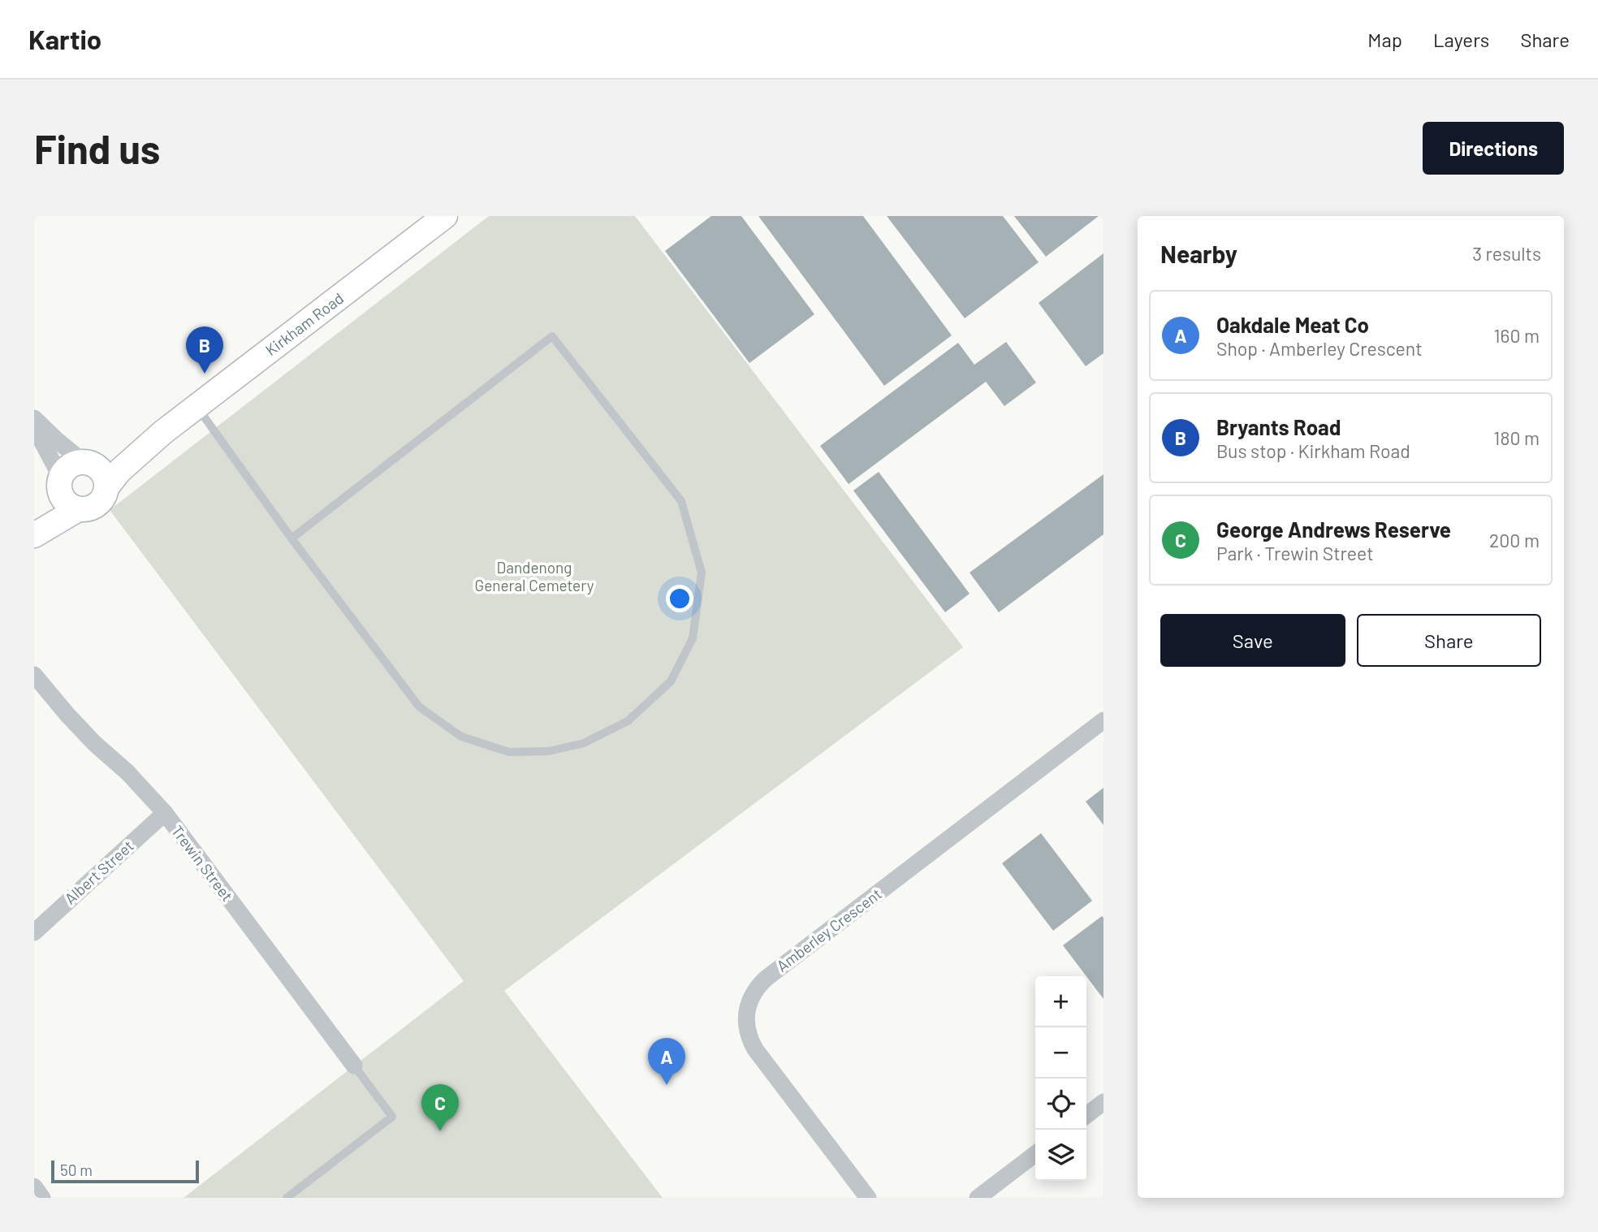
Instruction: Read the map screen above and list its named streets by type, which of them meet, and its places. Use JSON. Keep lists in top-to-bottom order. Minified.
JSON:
{"streets":{"street":["Kirkham Road","Trewin Street","Albert Street","Amberley Crescent"]},"crossings":[["Trewin Street","Albert Street"]],"parks":["Dandenong General Cemetery"],"scale_bar":"50 m","page":{"header":"Kartio","nav":["Map","Layers","Share"],"buttons":["Directions",["Save","Share"]],"title":"Find us","heading":["Nearby","3 results"],"list":[{"mark":"A","name":"Oakdale Meat Co","note":"Shop · Amberley Crescent","value":"160 m"},{"mark":"B","name":"Bryants Road","note":"Bus stop · Kirkham Road","value":"180 m"},{"mark":"C","name":"George Andrews Reserve","note":"Park · Trewin Street","value":"200 m"}],"pins":["B","A","C"],"map_buttons":["+","−"],"scale":"50 m"}}
